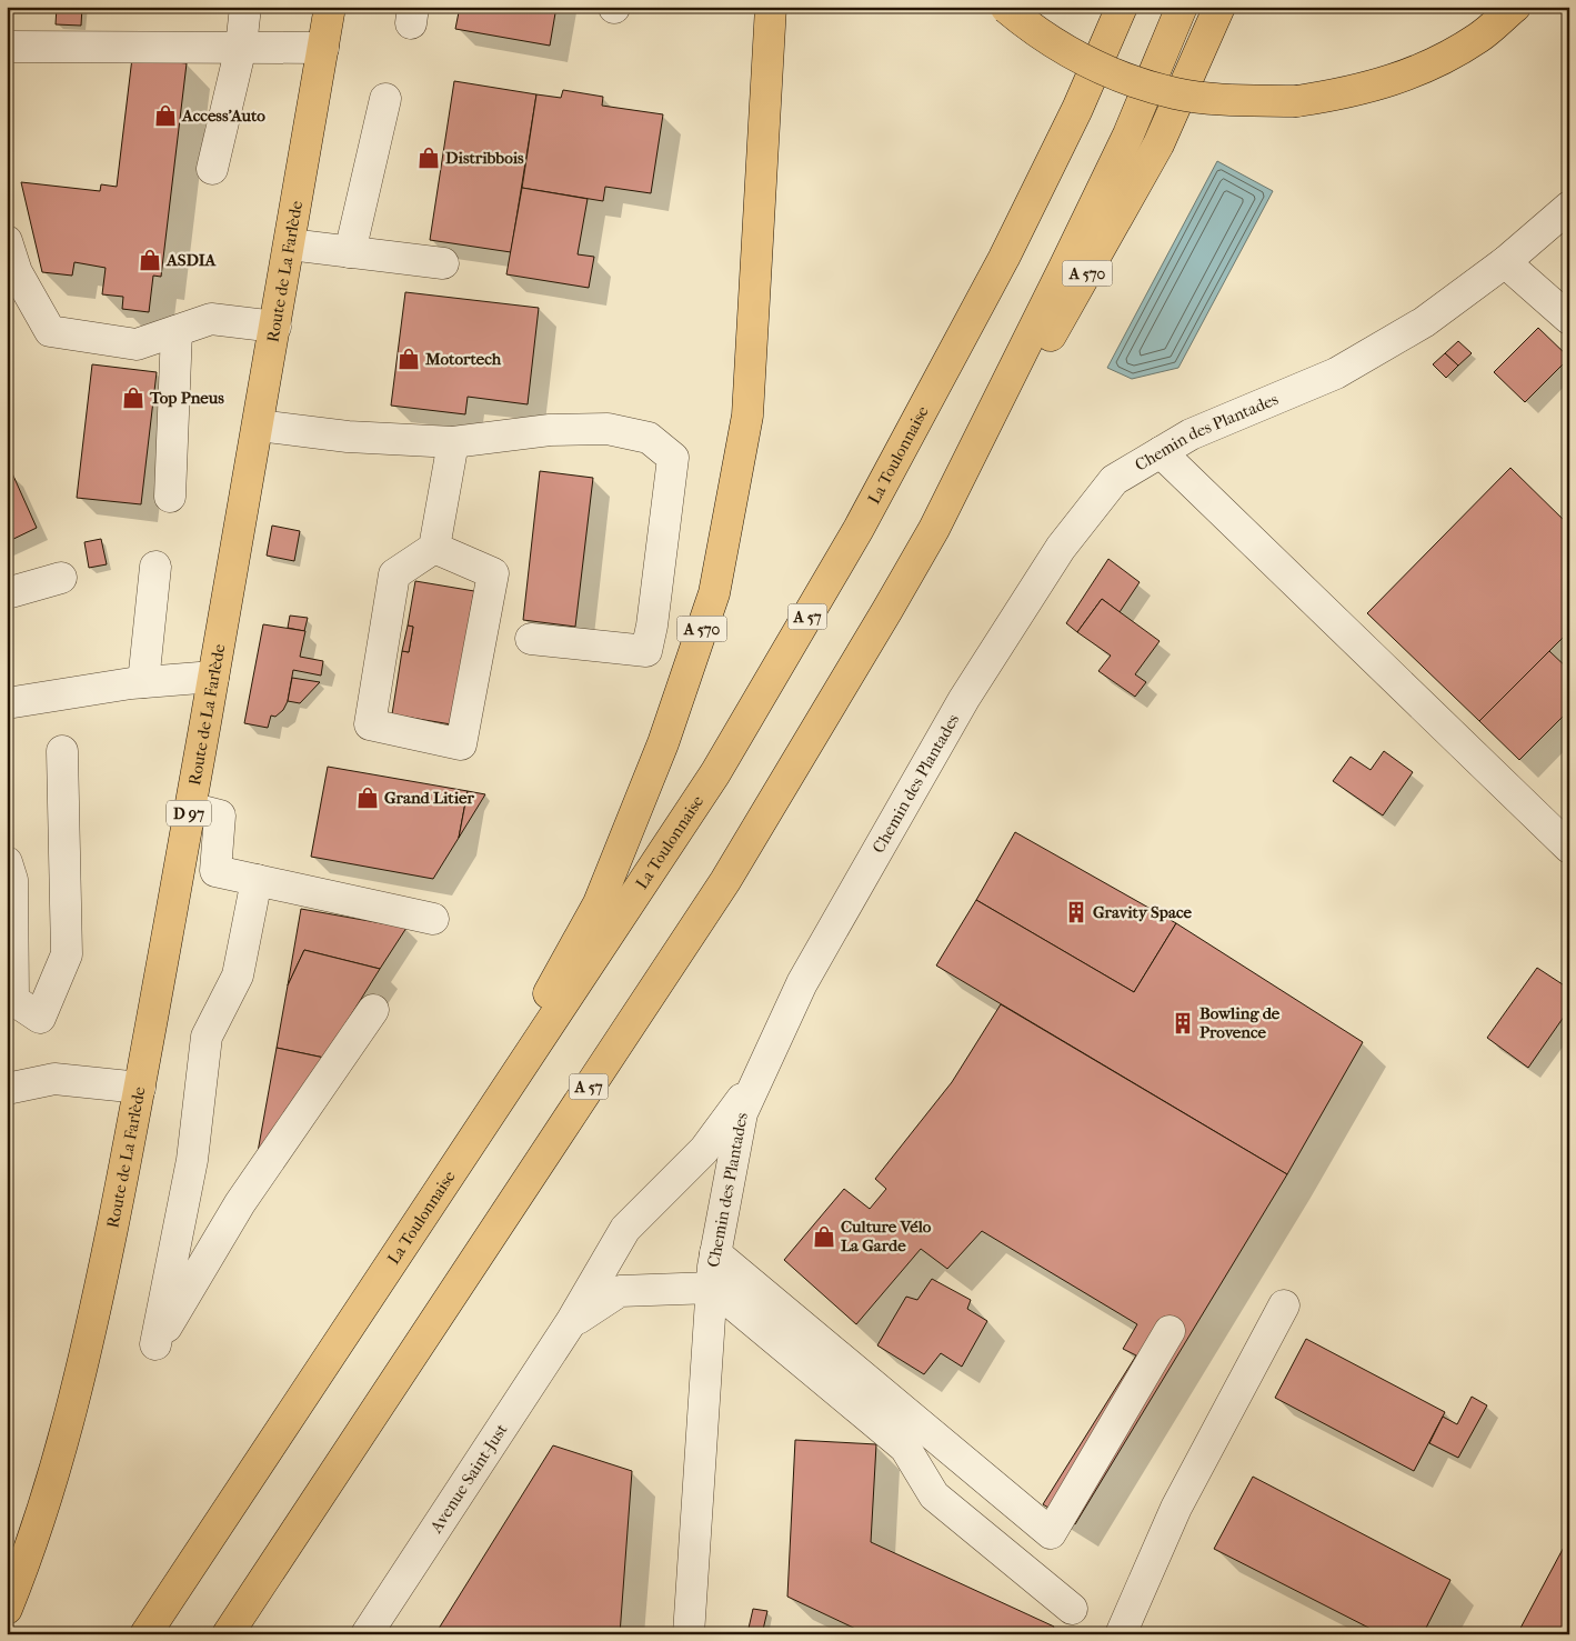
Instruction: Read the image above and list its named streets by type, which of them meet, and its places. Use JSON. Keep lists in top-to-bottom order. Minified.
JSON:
{"streets":{"main road":["Route de La Farlède","A 570","La Toulonnaise","A 57","D 97"],"street":["Chemin des Plantades","Avenue Saint-Just"]},"crossings":[["A 570","La Toulonnaise"],["A 570","A 57"],["Chemin des Plantades","Avenue Saint-Just"]],"places":{"shop":["Access'Auto","Distribbois","ASDIA","Motortech","Top Pneus","Grand Litier","Culture Vélo La Garde"],"building":["Gravity Space","Bowling de Provence"]}}
